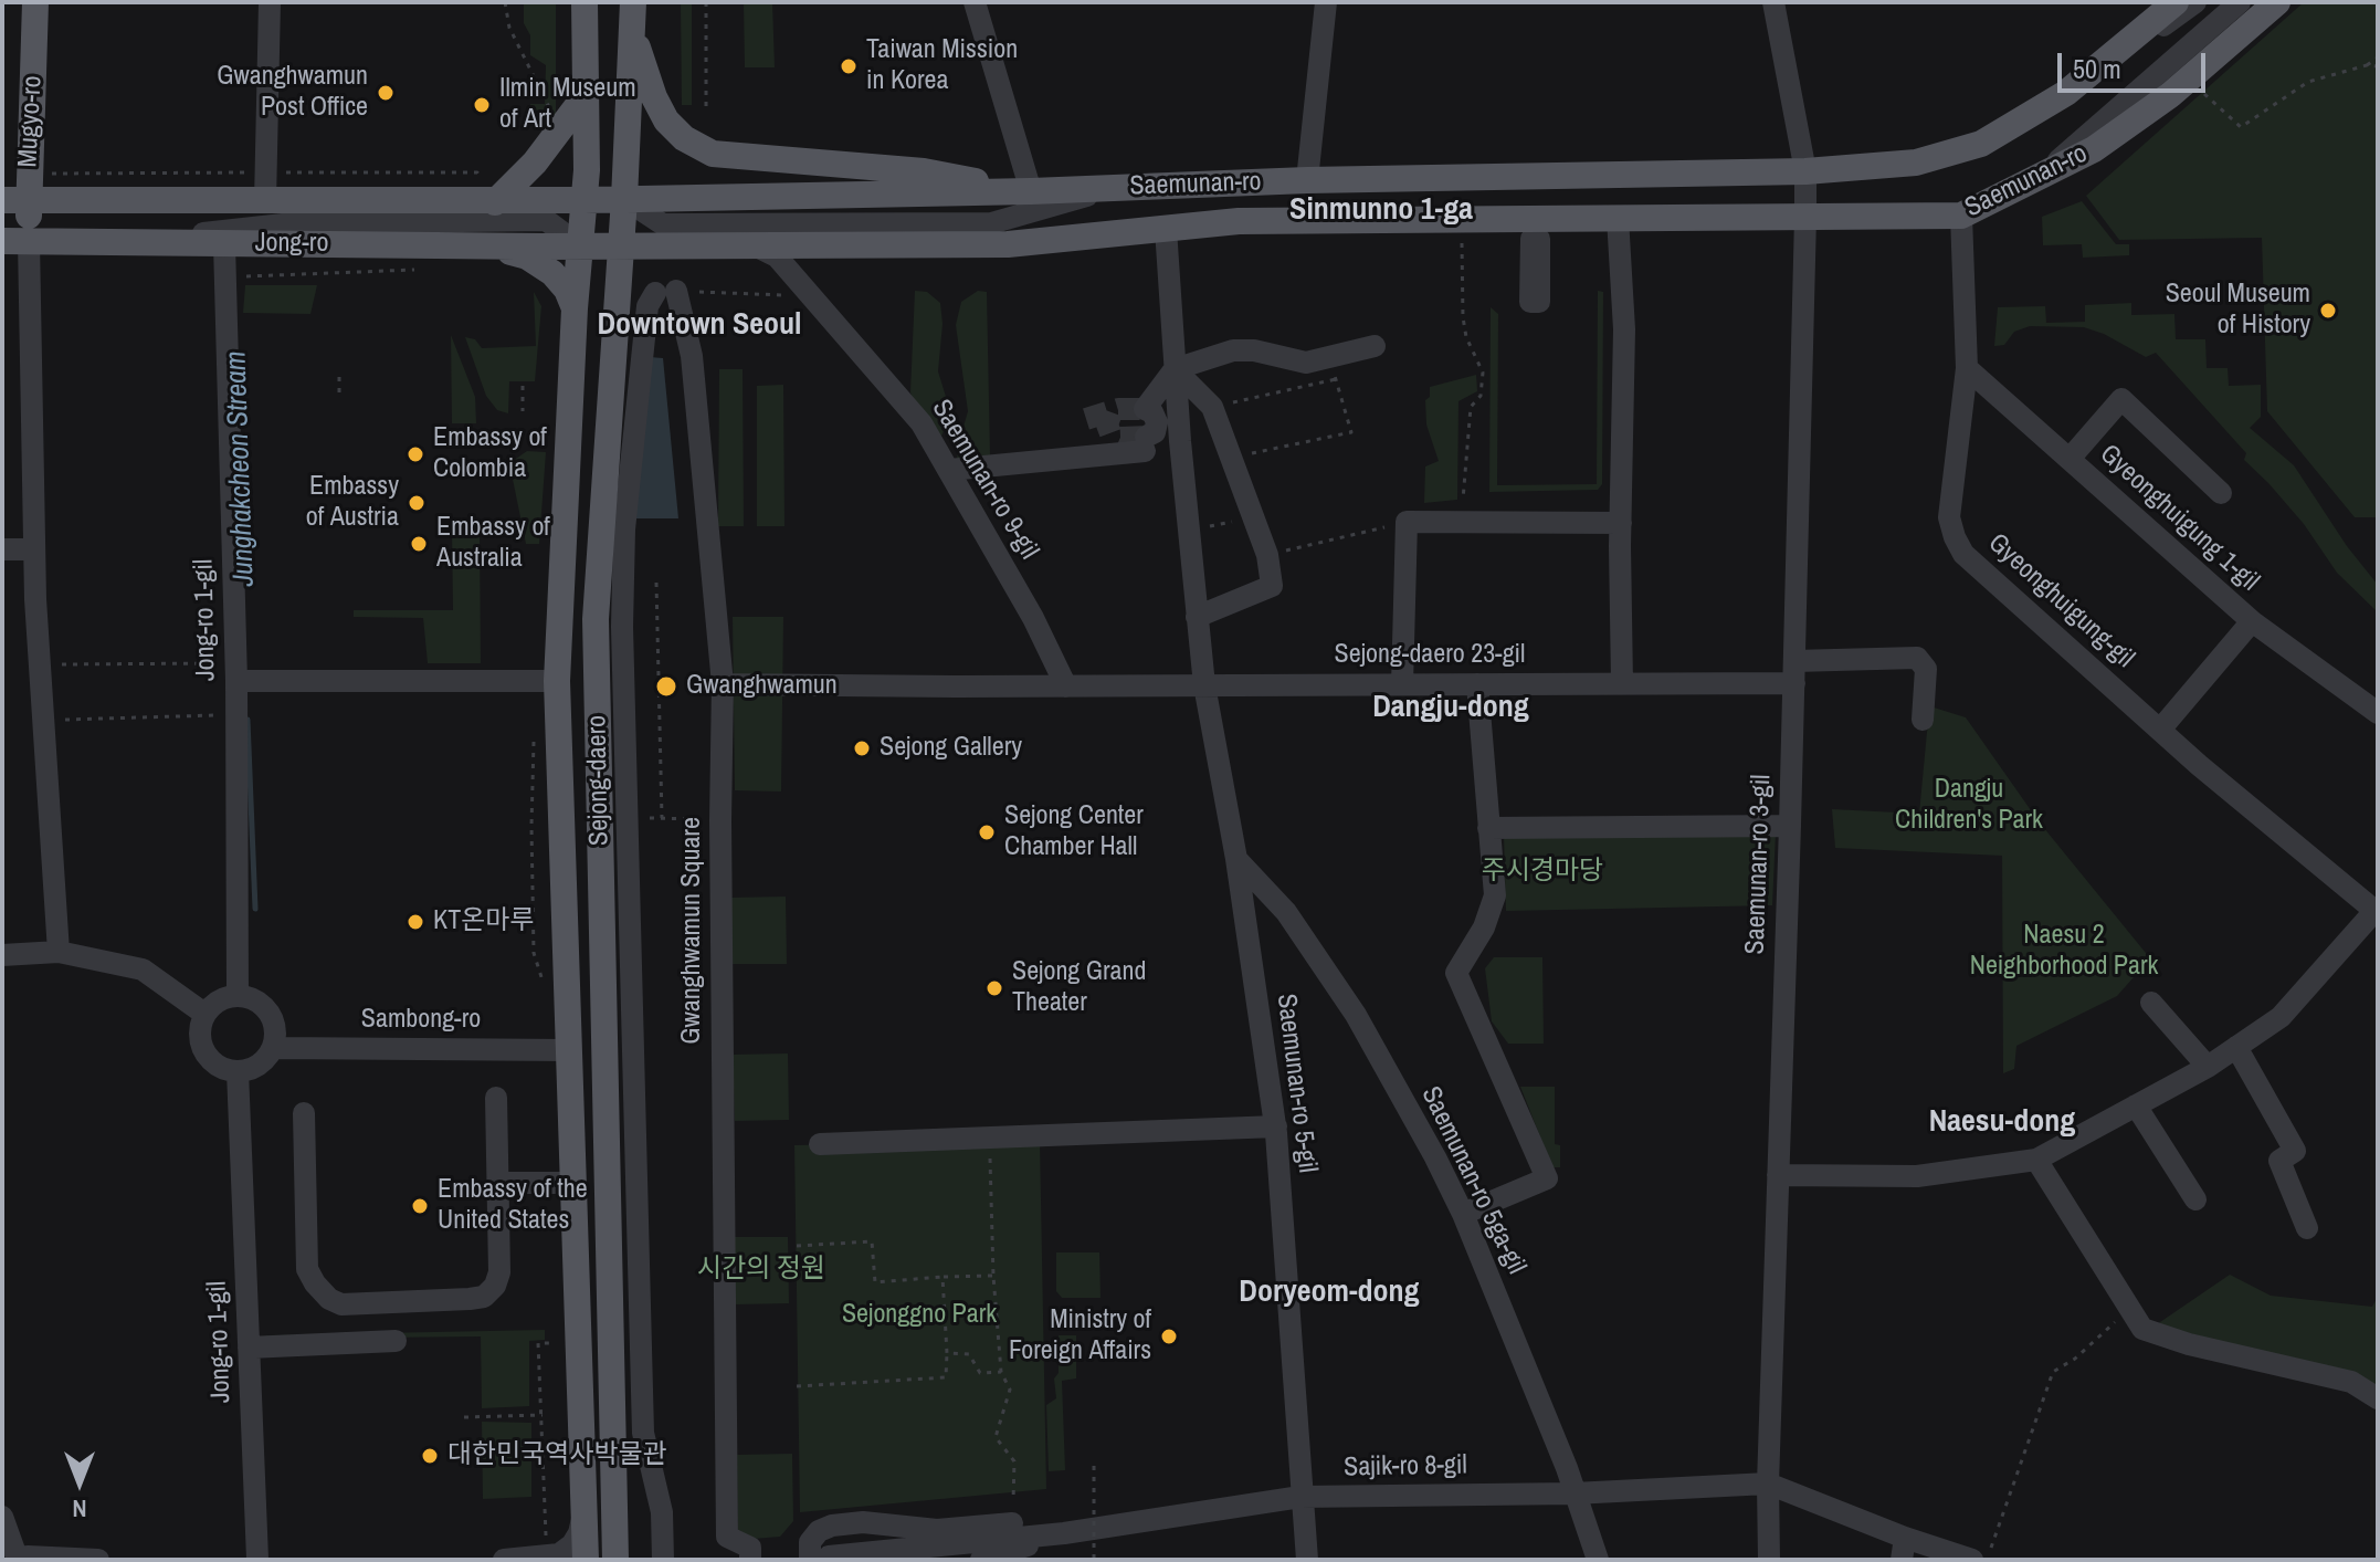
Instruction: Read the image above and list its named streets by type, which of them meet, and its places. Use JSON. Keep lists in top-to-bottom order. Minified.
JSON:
{"streets":{"main road":["Mugyo-ro","Saemunan-ro","Jong-ro","Sejong-daero"],"street":["Saemunan-ro 9-gil","Gyeonghuigung 1-gil","Gyeonghuigung-gil","Jong-ro 1-gil","Sejong-daero 23-gil","Saemunan-ro 3-gil","Gwanghwamun Square","Sambong-ro","Saemunan-ro 5-gil","Saemunan-ro 5ga-gil","Sajik-ro 8-gil"]},"crossings":[["Mugyo-ro","Jong-ro"],["Saemunan-ro","Jong-ro"],["Saemunan-ro","Saemunan-ro 9-gil"],["Saemunan-ro","Gyeonghuigung-gil"],["Saemunan-ro","Sejong-daero"],["Saemunan-ro","Saemunan-ro 3-gil"],["Saemunan-ro","Saemunan-ro 5-gil"],["Jong-ro","Jong-ro 1-gil"],["Jong-ro","Sejong-daero"],["Saemunan-ro 9-gil","Sejong-daero 23-gil"],["Gyeonghuigung 1-gil","Gyeonghuigung-gil"],["Jong-ro 1-gil","Sambong-ro"],["Sejong-daero 23-gil","Saemunan-ro 3-gil"],["Sejong-daero 23-gil","Gwanghwamun Square"],["Sejong-daero 23-gil","Saemunan-ro 5-gil"],["Sejong-daero","Sambong-ro"],["Saemunan-ro 3-gil","Sajik-ro 8-gil"],["Saemunan-ro 5-gil","Saemunan-ro 5ga-gil"],["Saemunan-ro 5-gil","Sajik-ro 8-gil"],["Saemunan-ro 5ga-gil","Sajik-ro 8-gil"]],"districts":["Sinmunno 1-ga","Downtown Seoul","Dangju-dong","Naesu-dong","Doryeom-dong"],"water":["Junghakcheon Stream"],"parks":["Dangju Children's Park","주시경마당","Naesu 2 Neighborhood Park","시간의 정원","Sejonggno Park"],"places":["Taiwan Mission in Korea","Gwanghwamun Post Office","Ilmin Museum of Art","Seoul Museum of History","Embassy of Colombia","Embassy of Austria","Embassy of Australia","Gwanghwamun","Sejong Gallery","Sejong Center Chamber Hall","KT온마루","Sejong Grand Theater","Embassy of the United States","Ministry of Foreign Affairs","대한민국역사박물관"],"scale_bar":"50 m","north":"bottom"}
